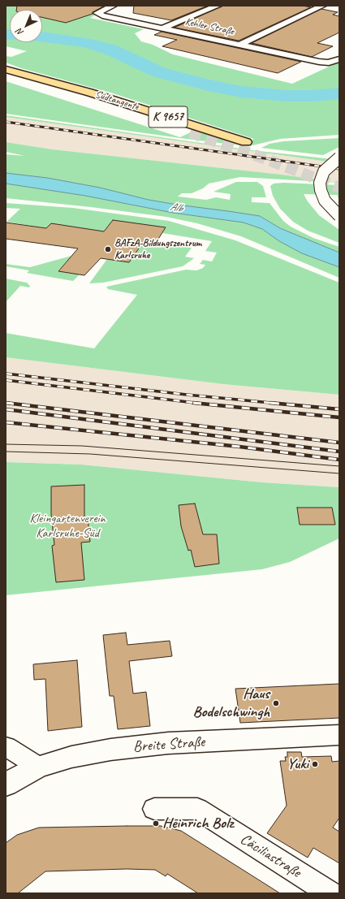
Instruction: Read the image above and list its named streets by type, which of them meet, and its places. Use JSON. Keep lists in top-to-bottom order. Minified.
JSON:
{"streets":{"highway":["Südtangente","K 9657"],"street":["Kehler Straße","Breite Straße","Cäciliastraße"]},"water":["Alb"],"parks":["Kleingartenverein Karlsruhe-Süd"],"places":["BAFzA-Bildungszentrum Karlsruhe","Haus Bodelschwingh","Yuki","Heinrich Bolz"],"north":"bottom left"}
